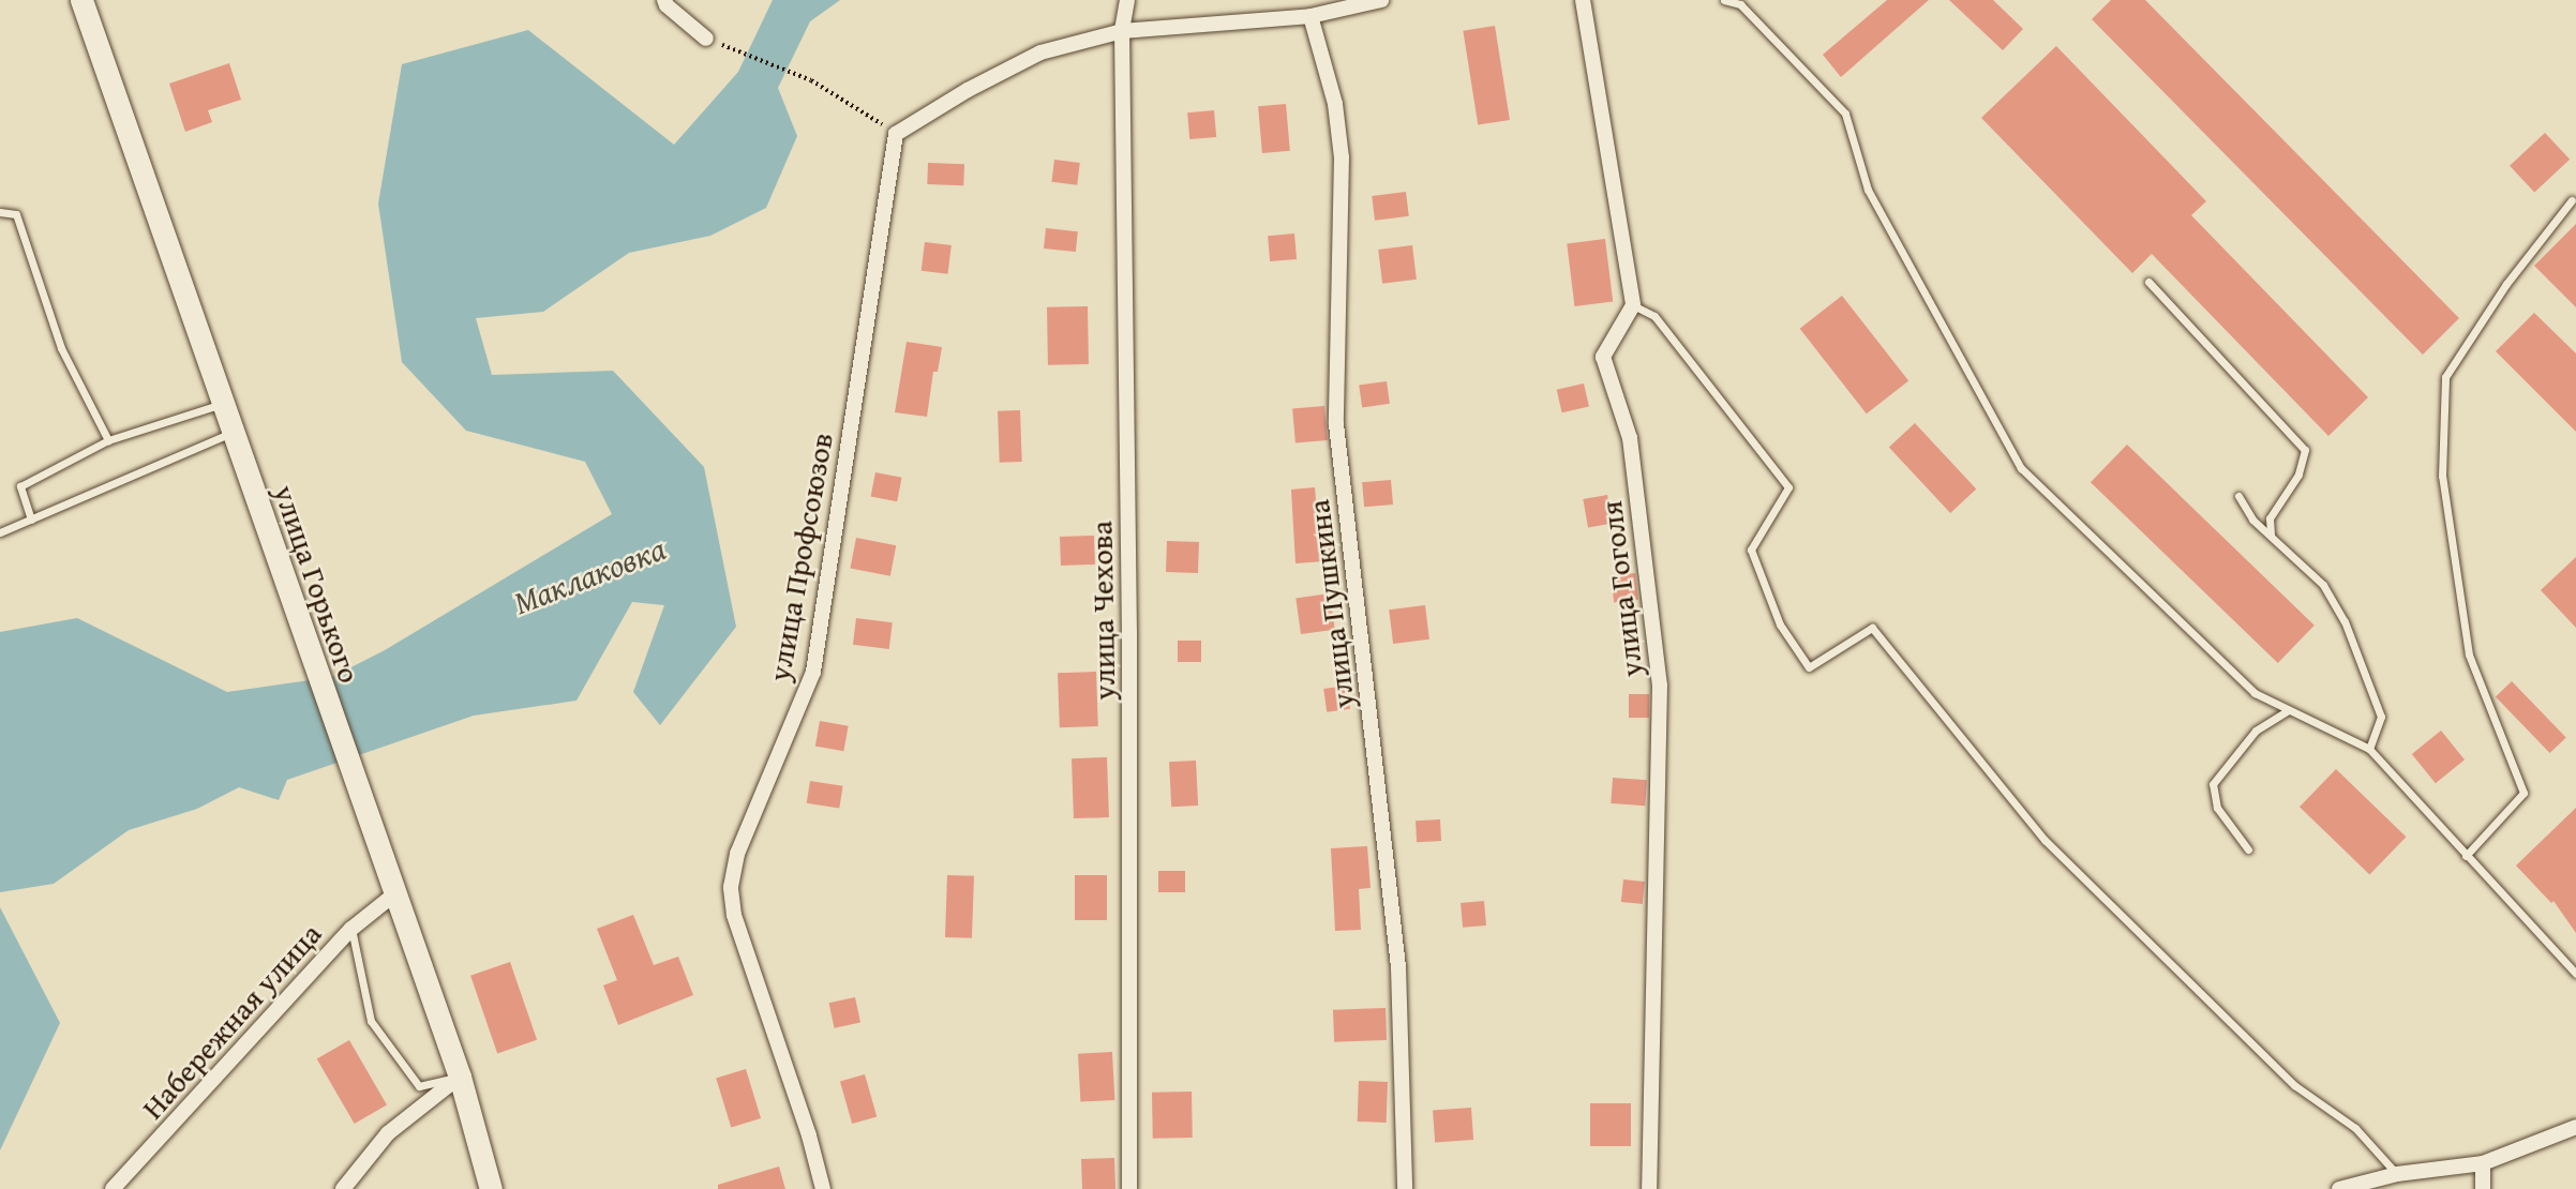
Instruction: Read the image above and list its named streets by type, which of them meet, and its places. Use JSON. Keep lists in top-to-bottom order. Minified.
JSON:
{"streets":{"street":["улица Профсоюзов","улица Горького","улица Гоголя","улица Пушкина","улица Чехова","Набережная улица"]},"crossings":[["улица Горького","Набережная улица"]],"water":["Маклаковка"]}
